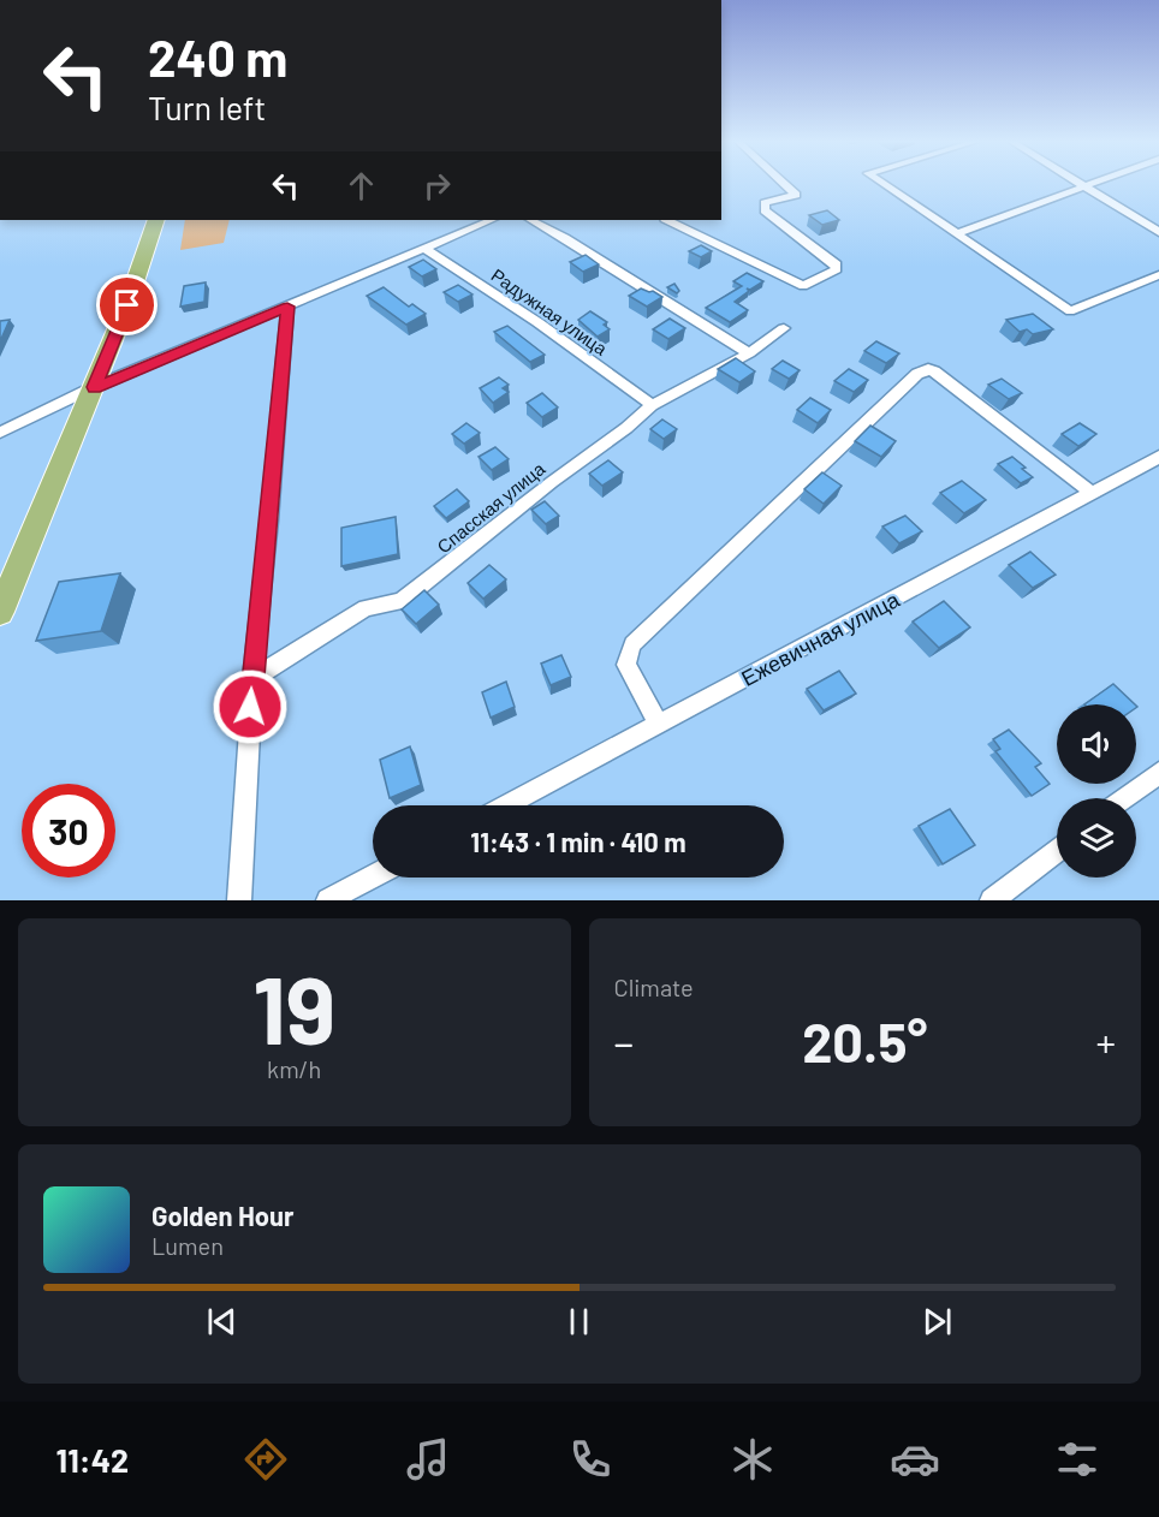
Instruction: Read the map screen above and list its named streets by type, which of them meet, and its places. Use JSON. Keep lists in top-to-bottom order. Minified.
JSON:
{"streets":{"street":["Радужная улица","Спасская улица","Ежевичная улица"]},"crossings":[["Радужная улица","Спасская улица"]],"page":{"turn":["240 m","Turn left"],"limit":"30","trip":"11:43 · 1 min · 410 m","tile":[["19","km/h"],"Climate"],"heat":["−","20.5°","+"],"song":["Golden Hour","Lumen"],"tabs":"11:42"}}
